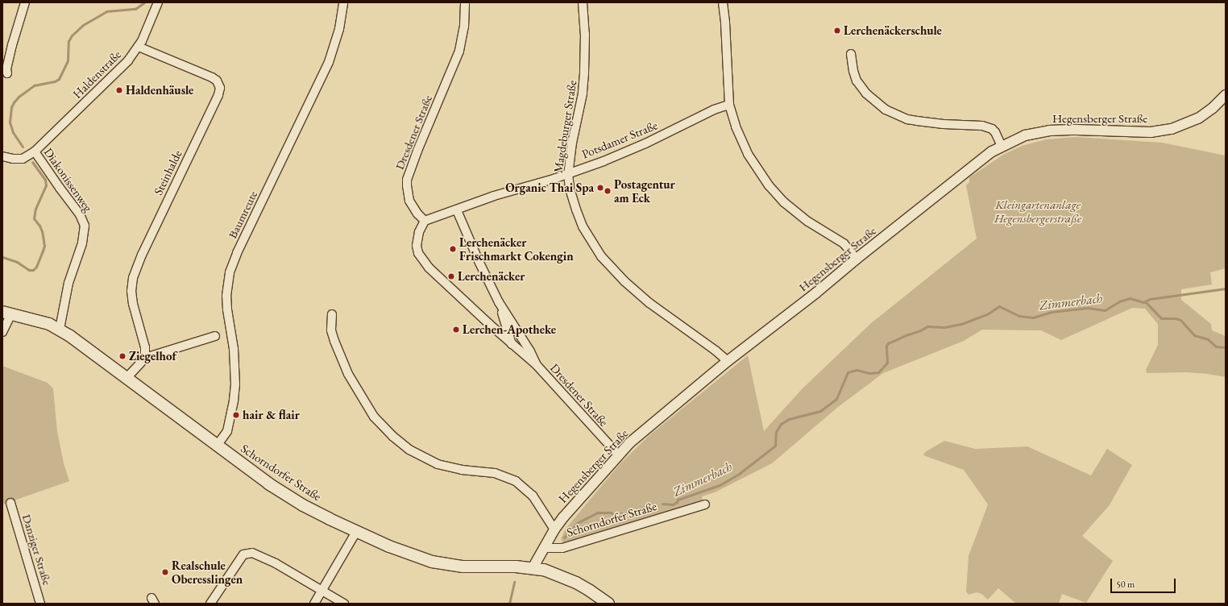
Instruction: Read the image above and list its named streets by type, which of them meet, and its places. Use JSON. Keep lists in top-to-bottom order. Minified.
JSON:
{"streets":{"main road":["Schorndorfer Straße"],"street":["Haldenstraße","Hegensberger Straße","Magdeburger Straße","Dresdener Straße","Potsdamer Straße","Steinhalde","Diakonissenweg","Baumreute","Danziger Straße"]},"crossings":[["Haldenstraße","Steinhalde"],["Haldenstraße","Diakonissenweg"],["Hegensberger Straße","Magdeburger Straße"],["Hegensberger Straße","Dresdener Straße"],["Hegensberger Straße","Schorndorfer Straße"],["Magdeburger Straße","Potsdamer Straße"],["Dresdener Straße","Potsdamer Straße"],["Diakonissenweg","Schorndorfer Straße"],["Baumreute","Schorndorfer Straße"]],"water":["Zimmerbach"],"parks":["Kleingartenanlage Hegensbergerstraße"],"places":["Lerchenäckerschule","Haldenhäusle","Organic Thai Spa","Postagentur am Eck","Lerchenäcker Frischmarkt Cokengin","Lerchenäcker","Lerchen-Apotheke","Ziegelhof","hair & flair","Realschule Oberesslingen"],"scale_bar":"50 m"}
